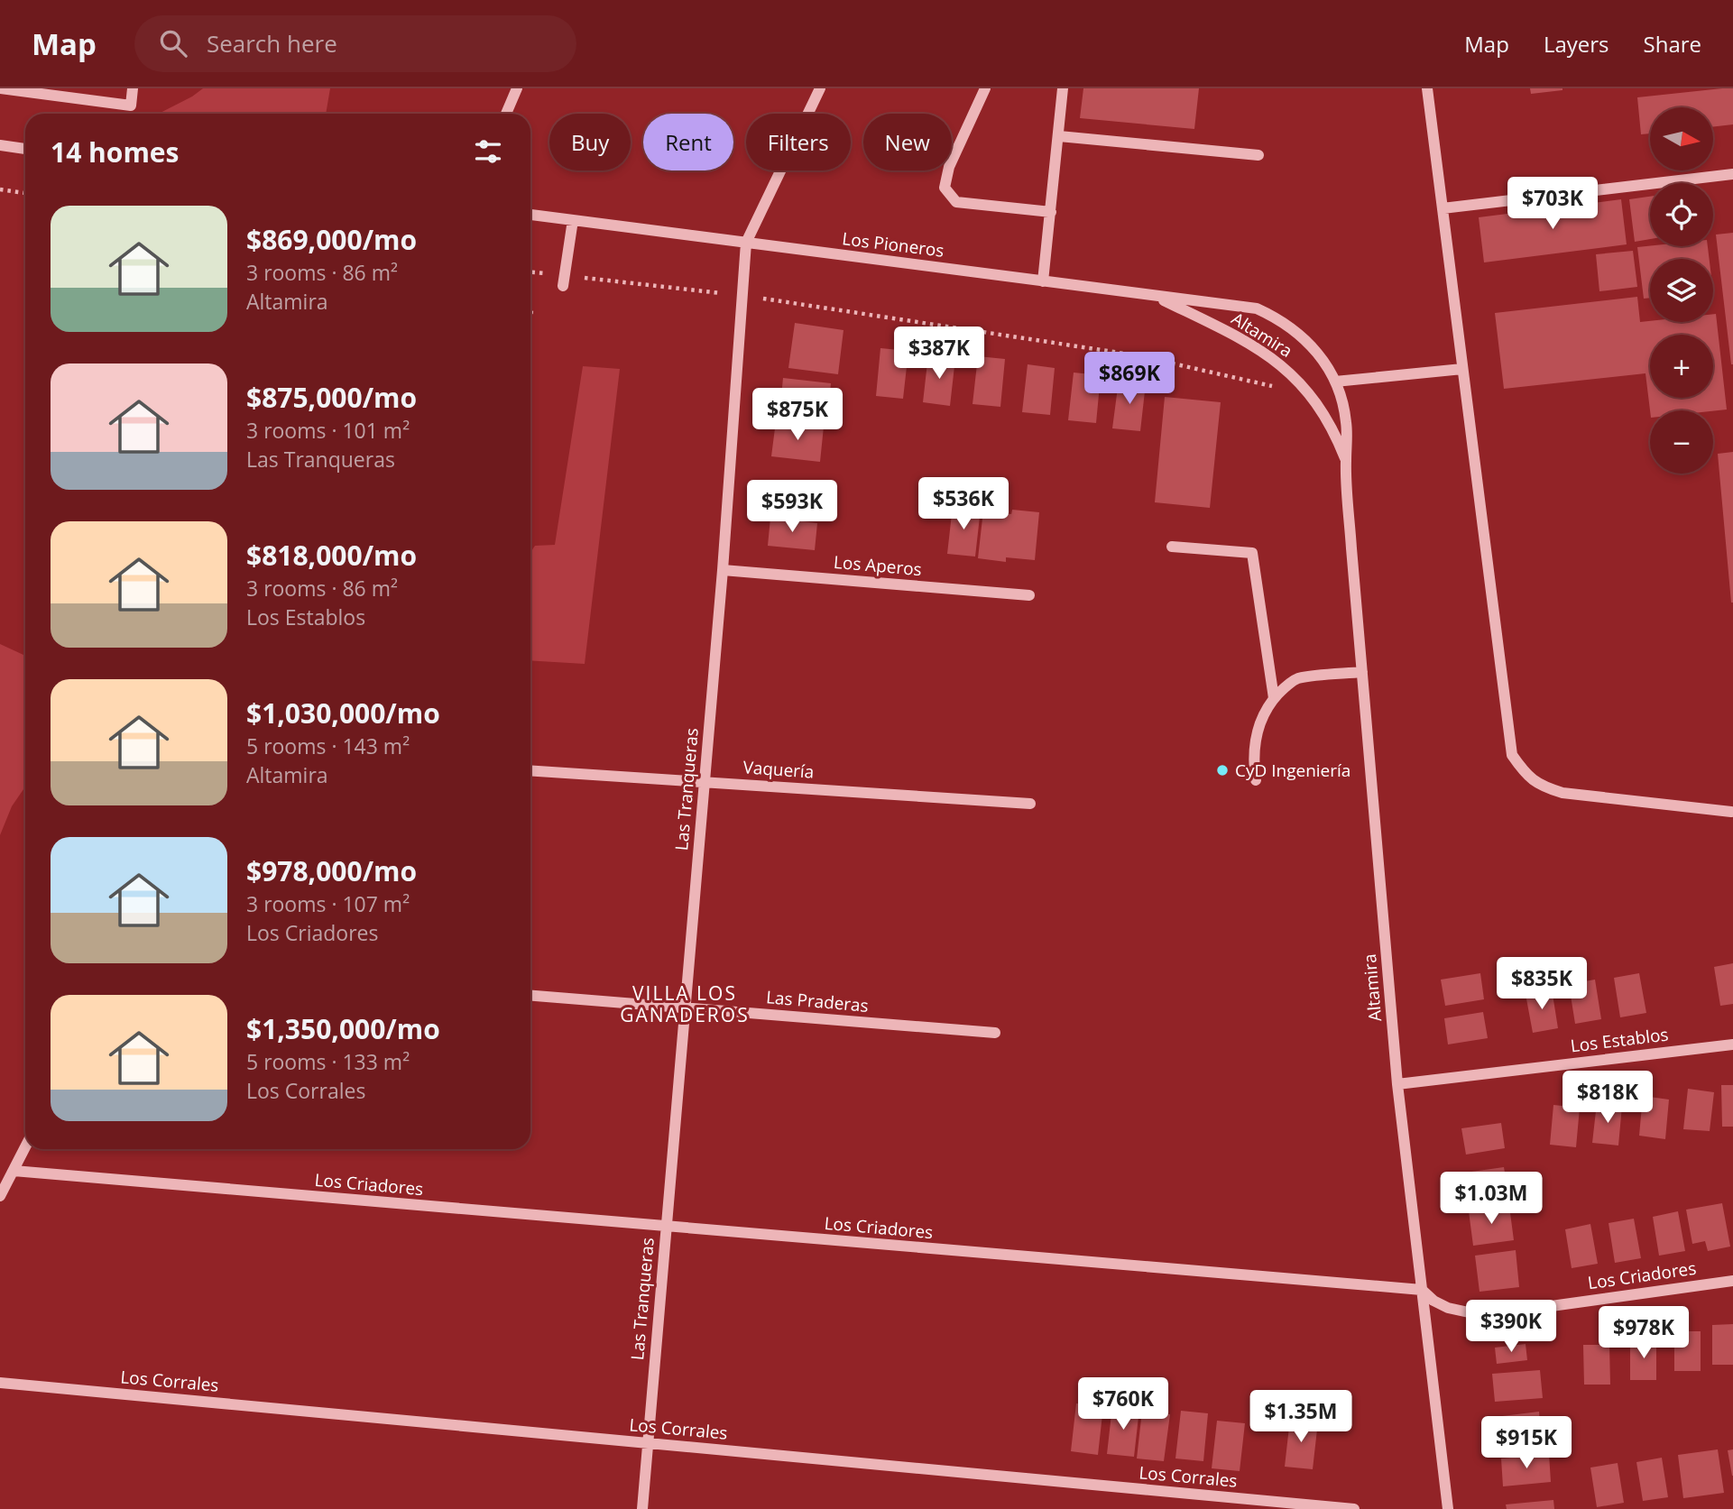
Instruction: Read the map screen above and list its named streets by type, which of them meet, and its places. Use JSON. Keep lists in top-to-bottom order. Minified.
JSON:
{"streets":{"street":["Los Pioneros","Altamira","Los Aperos","Vaquería","Las Tranqueras","Las Praderas","Los Establos","Los Criadores","Los Corrales"]},"crossings":[["Los Pioneros","Altamira"],["Los Pioneros","Las Tranqueras"],["Altamira","Los Establos"],["Altamira","Los Criadores"],["Los Aperos","Las Tranqueras"],["Vaquería","Las Tranqueras"],["Las Tranqueras","Las Praderas"],["Las Tranqueras","Los Criadores"],["Las Tranqueras","Los Corrales"]],"districts":["VILLA LOS GANADEROS"],"places":["CyD Ingeniería"],"north":"right","page":{"header":"Map","search":"Search here","nav":["Map","Layers","Share"],"map_buttons":["+","−"],"chip":["Buy","Rent","Filters","New"],"heading":"14 homes","price":["$703K","$387K","$869K","$875K","$536K","$593K","$835K","$818K","$1.03M","$390K","$978K","$760K","$1.35M","$915K"],"list":[{"name":"$869,000/mo","note":"3 rooms · 86 m² · Altamira"},{"name":"$875,000/mo","note":"3 rooms · 101 m² · Las Tranqueras"},{"name":"$818,000/mo","note":"3 rooms · 86 m² · Los Establos"},{"name":"$1,030,000/mo","note":"5 rooms · 143 m² · Altamira"},{"name":"$978,000/mo","note":"3 rooms · 107 m² · Los Criadores"},{"name":"$1,350,000/mo","note":"5 rooms · 133 m² · Los Corrales"}]}}
